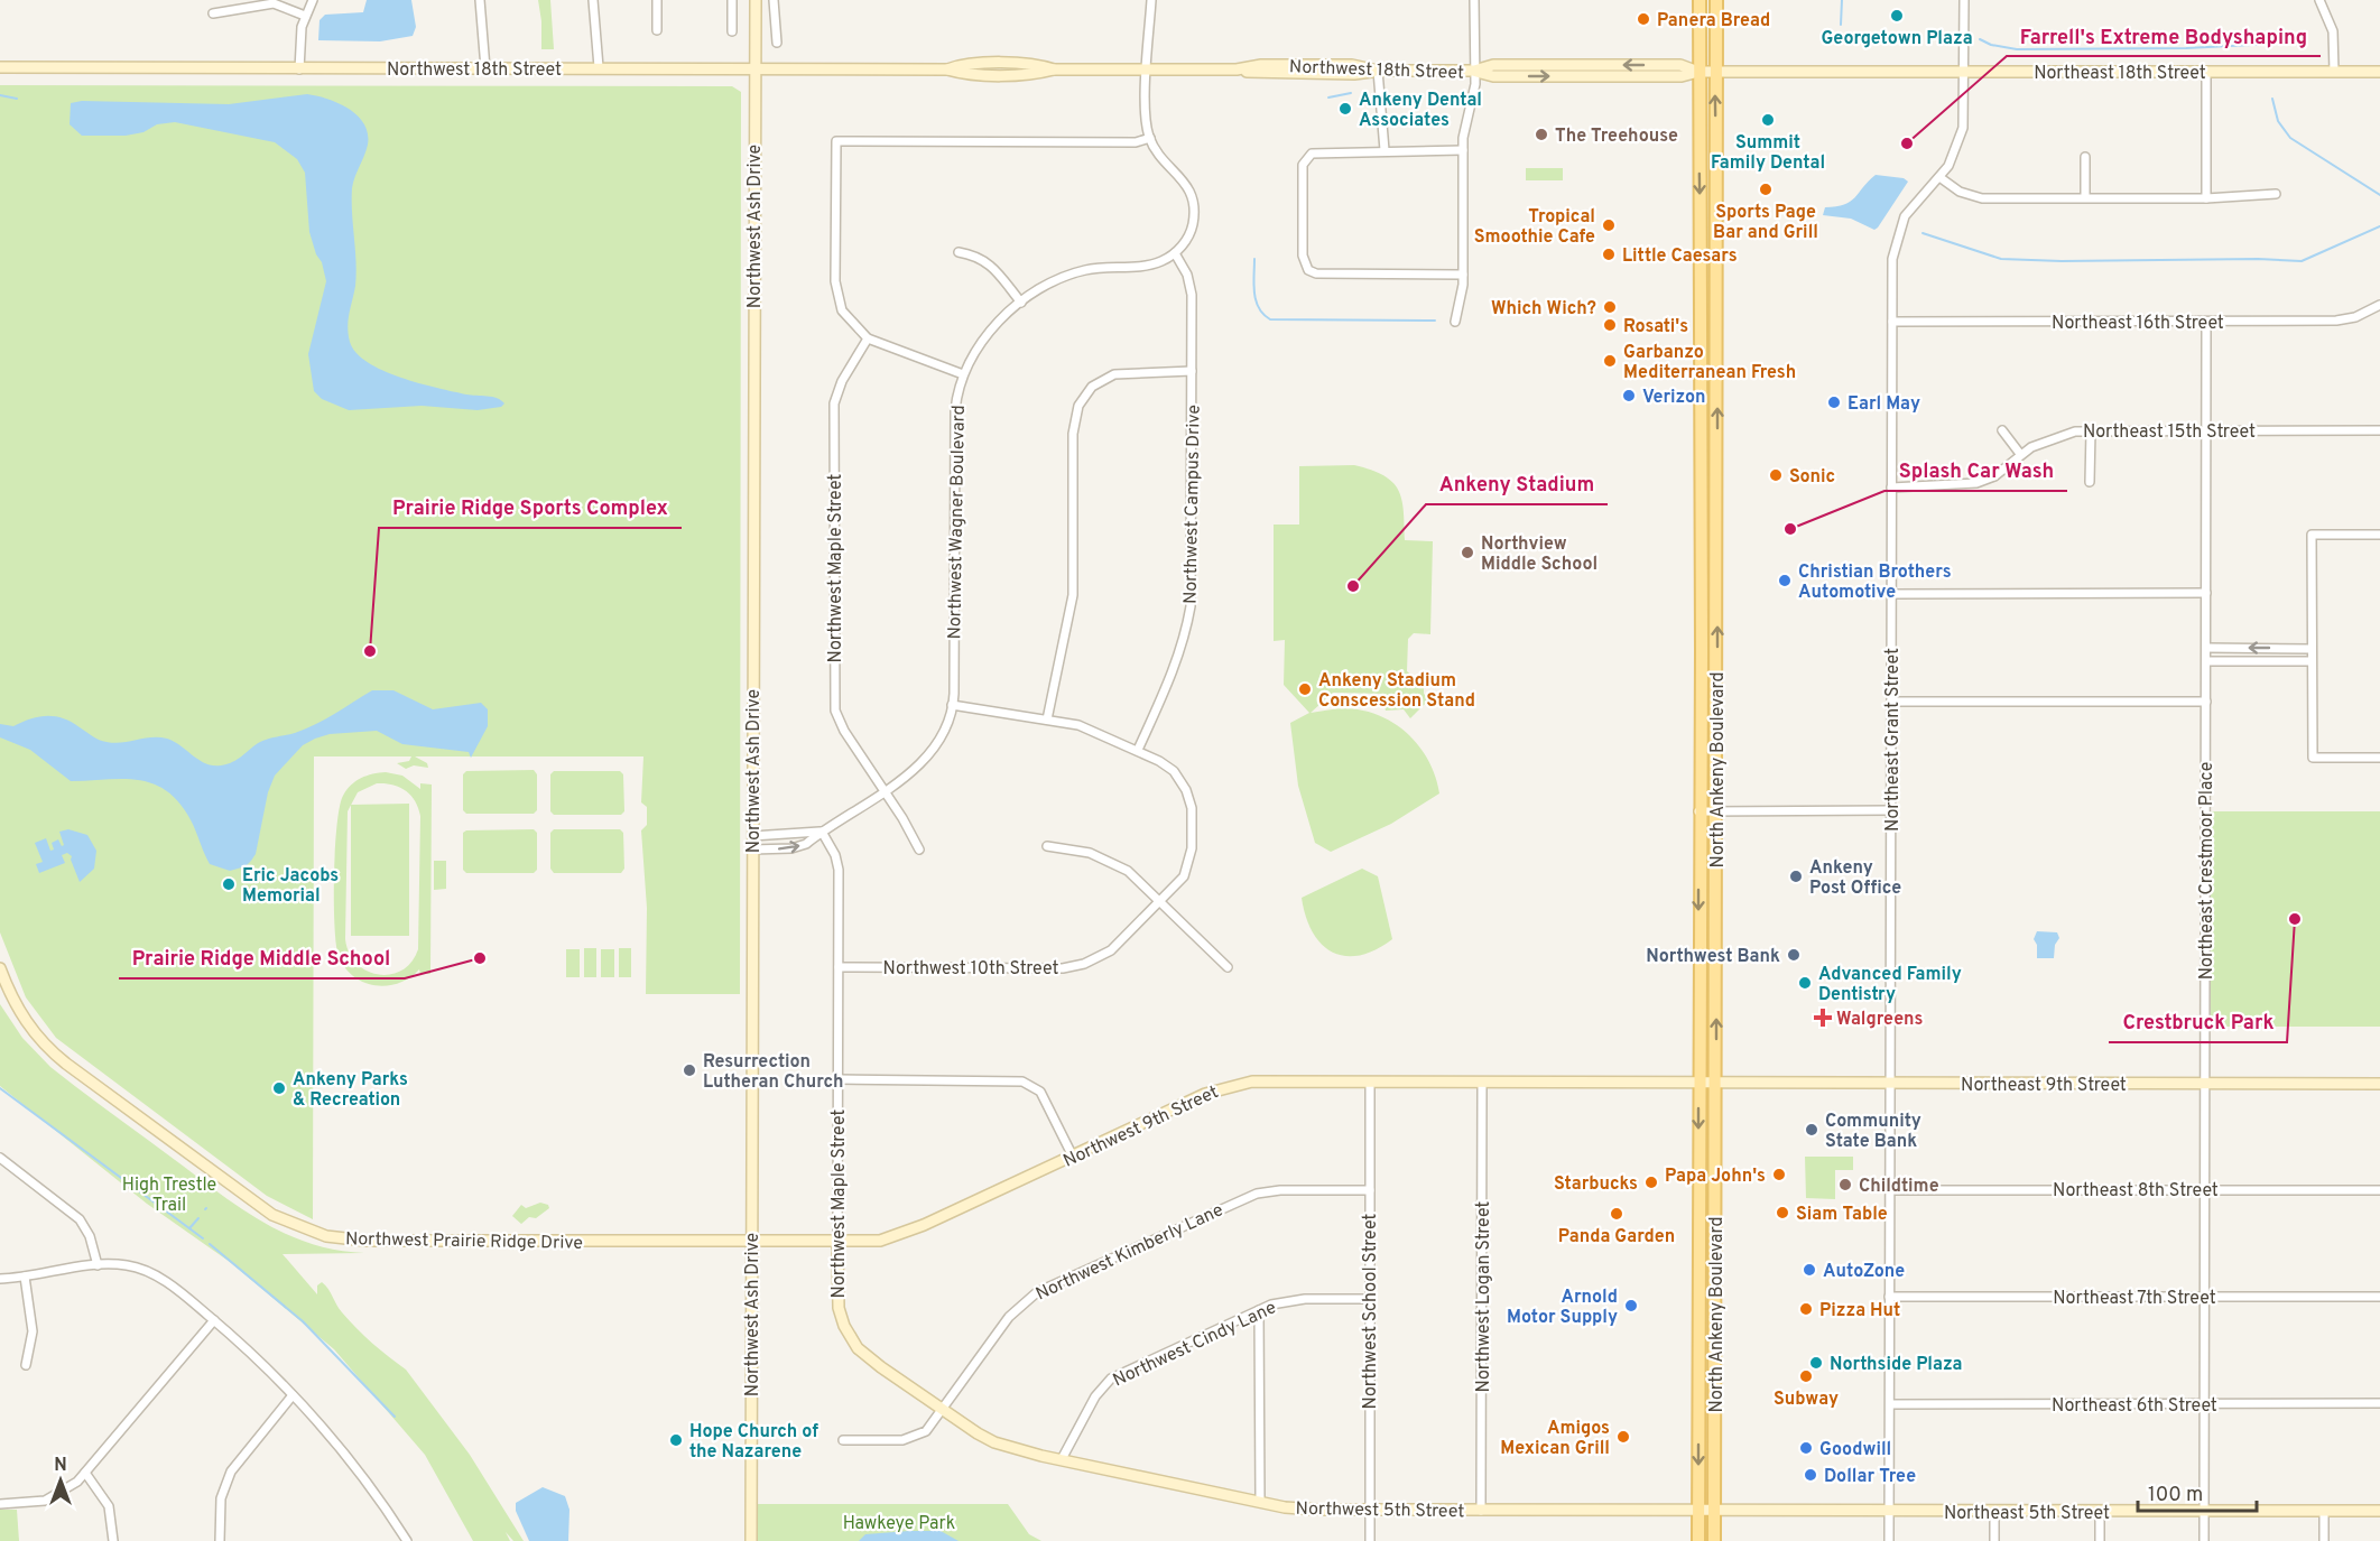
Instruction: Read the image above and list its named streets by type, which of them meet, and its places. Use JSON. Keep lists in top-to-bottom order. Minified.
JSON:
{"streets":{"main road":["North Ankeny Boulevard"],"street":["Northwest 18th Street","Northeast 18th Street","Northwest Ash Drive","Northeast 16th Street","Northeast 15th Street","Northwest Campus Drive","Northwest Wagner Boulevard","Northwest Maple Street","Northeast Grant Street","Northeast Crestmoor Place","Northwest 10th Street","Northeast 9th Street","Northwest 9th Street","Northeast 8th Street","Northwest Prairie Ridge Drive","Northwest Kimberly Lane","Northwest Logan Street","Northeast 7th Street","Northwest School Street","Northwest Cindy Lane","Northeast 6th Street","Northwest 5th Street","Northeast 5th Street"]},"crossings":[["Northwest 18th Street","Northeast 18th Street"],["Northwest 18th Street","Northwest Ash Drive"],["Northwest 18th Street","North Ankeny Boulevard"],["Northeast 18th Street","Northeast Grant Street"],["Northeast 18th Street","North Ankeny Boulevard"],["Northwest Ash Drive","Northwest Wagner Boulevard"],["Northwest Ash Drive","Northwest 9th Street"],["Northwest Ash Drive","Northwest Prairie Ridge Drive"],["Northeast 16th Street","Northeast Grant Street"],["Northeast 16th Street","Northeast Crestmoor Place"],["Northeast 15th Street","Northeast Grant Street"],["Northeast 15th Street","Northeast Crestmoor Place"],["Northwest Campus Drive","Northwest Wagner Boulevard"],["Northwest Campus Drive","Northwest 10th Street"],["Northwest Wagner Boulevard","Northwest Maple Street"],["Northwest Wagner Boulevard","Northwest 10th Street"],["Northwest Maple Street","Northwest 10th Street"],["Northwest Maple Street","Northwest 9th Street"],["Northwest Maple Street","Northwest Kimberly Lane"],["Northwest Maple Street","Northwest 5th Street"],["Northeast Grant Street","Northeast 9th Street"],["Northeast Grant Street","Northeast 8th Street"],["Northeast Grant Street","Northeast 7th Street"],["Northeast Grant Street","Northeast 6th Street"],["Northeast Grant Street","Northeast 5th Street"],["North Ankeny Boulevard","Northeast 9th Street"],["North Ankeny Boulevard","Northwest 9th Street"],["North Ankeny Boulevard","Northwest 5th Street"],["North Ankeny Boulevard","Northeast 5th Street"],["Northeast Crestmoor Place","Northeast 9th Street"],["Northeast Crestmoor Place","Northeast 8th Street"],["Northeast Crestmoor Place","Northeast 7th Street"],["Northeast Crestmoor Place","Northeast 6th Street"],["Northeast Crestmoor Place","Northeast 5th Street"],["Northeast 9th Street","Northwest 9th Street"],["Northwest 9th Street","Northwest Prairie Ridge Drive"],["Northwest 9th Street","Northwest Logan Street"],["Northwest 9th Street","Northwest School Street"],["Northwest Kimberly Lane","Northwest School Street"],["Northwest Kimberly Lane","Northwest 5th Street"],["Northwest Logan Street","Northwest 5th Street"],["Northwest School Street","Northwest Cindy Lane"],["Northwest School Street","Northwest 5th Street"],["Northwest Cindy Lane","Northwest 5th Street"],["Northwest 5th Street","Northeast 5th Street"]],"parks":["High Trestle Trail","Hawkeye Park"],"places":{"other":["Georgetown Plaza","Panera Bread","Ankeny Dental Associates","Summit Family Dental","The Treehouse","Farrell's Extreme Bodyshaping","Sports Page Bar and Grill","Tropical Smoothie Cafe","Little Caesars","Which Wich?","Rosati's","Garbanzo Mediterranean Fresh","Verizon","Earl May","Sonic","Splash Car Wash","Northview Middle School","Christian Brothers Automotive","Ankeny Stadium","Prairie Ridge Sports Complex","Ankeny Stadium Conscession Stand","Ankeny Post Office","Eric Jacobs Memorial","Crestbruck Park","Northwest Bank","Prairie Ridge Middle School","Advanced Family Dentistry","Resurrection Lutheran Church","Ankeny Parks & Recreation","Community State Bank","Papa John's","Starbucks","Childtime","Siam Table","Panda Garden","AutoZone","Arnold Motor Supply","Pizza Hut","Northside Plaza","Subway","Amigos Mexican Grill","Hope Church of the Nazarene","Goodwill","Dollar Tree"],"health":["Walgreens"]},"scale_bar":"100 m","north":"top"}
